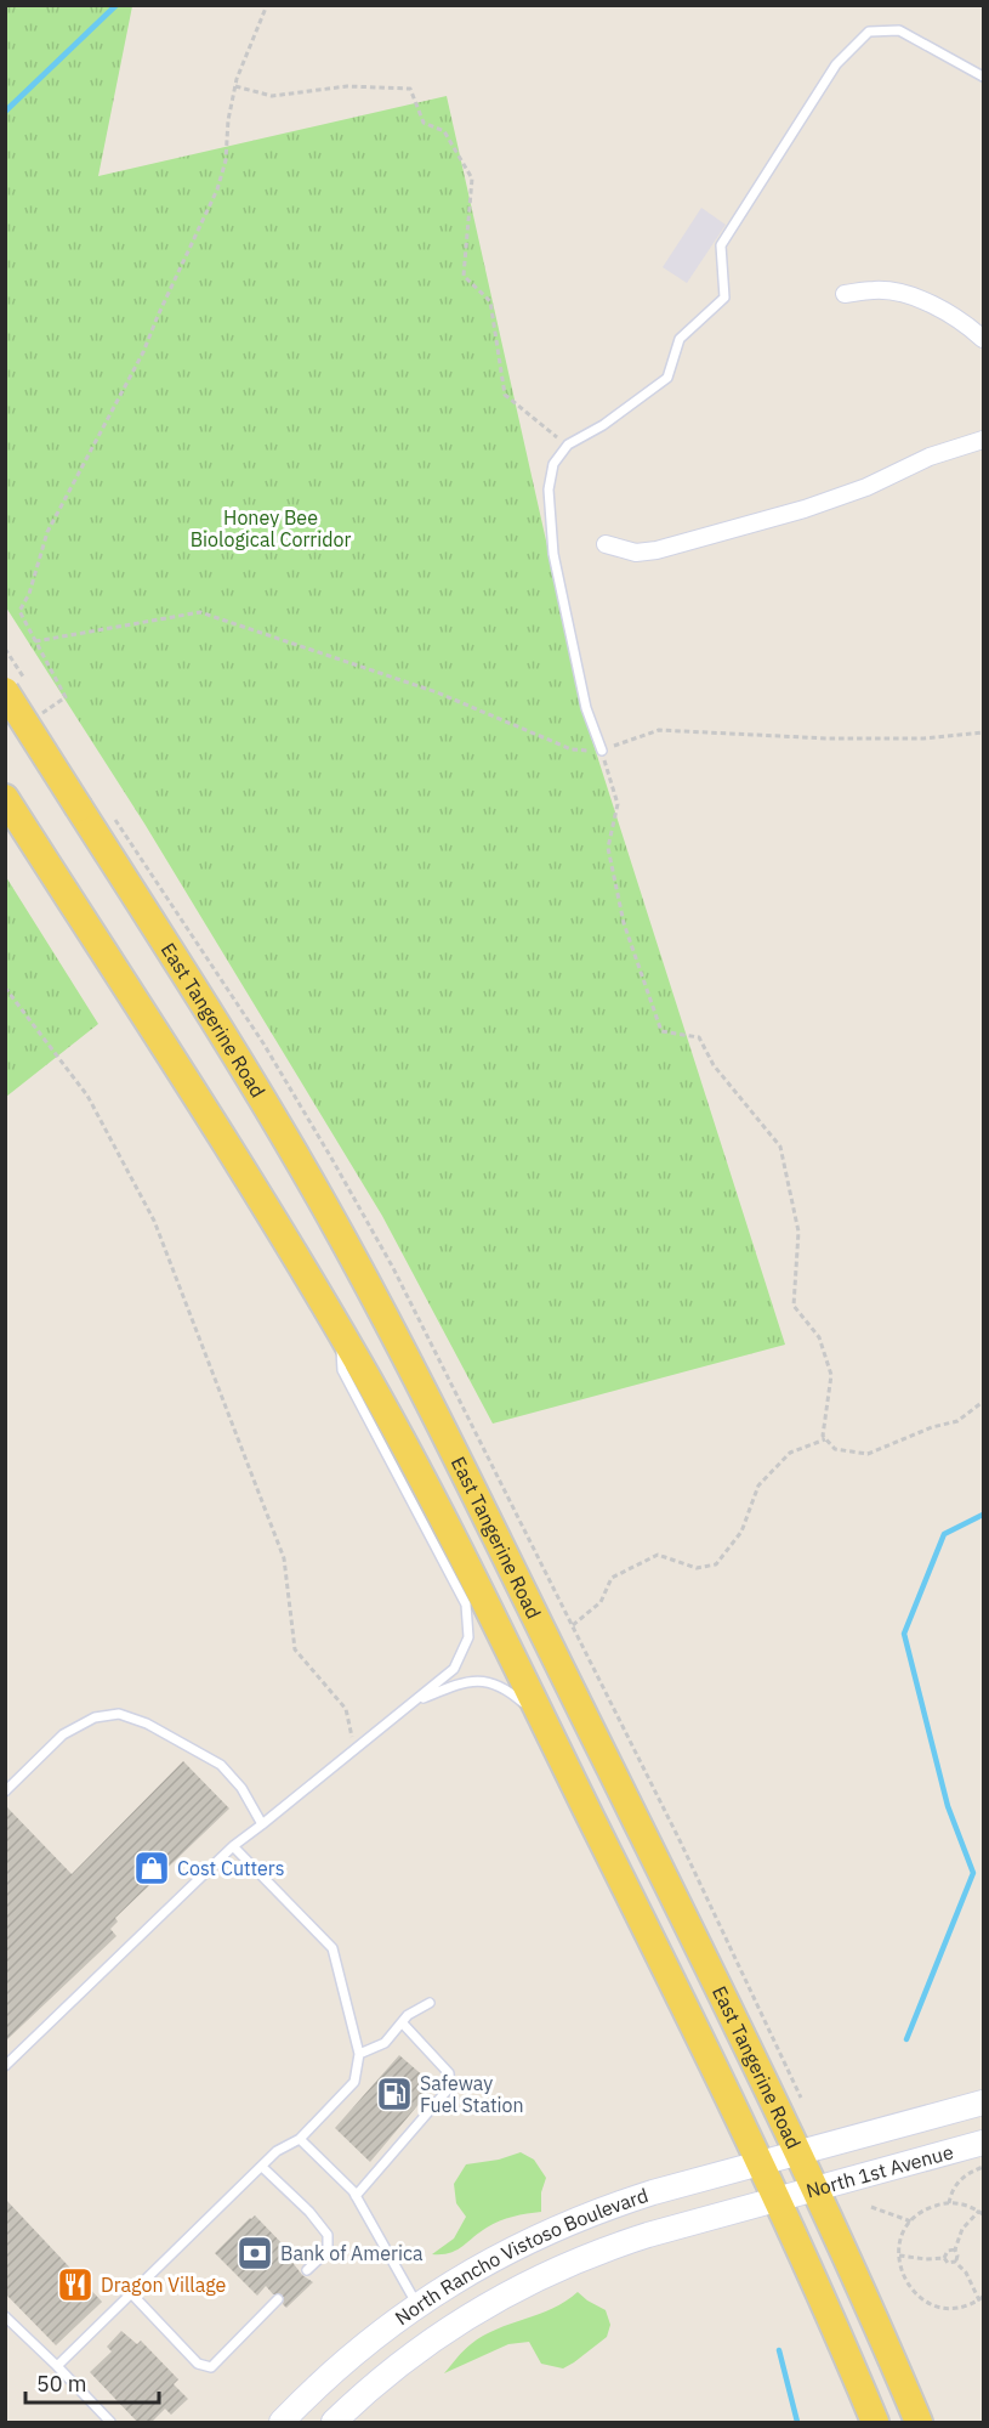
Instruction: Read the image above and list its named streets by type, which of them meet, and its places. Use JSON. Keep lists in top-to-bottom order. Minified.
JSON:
{"streets":{"main road":["East Tangerine Road","North 1st Avenue","North Rancho Vistoso Boulevard"]},"crossings":[["East Tangerine Road","North 1st Avenue"],["East Tangerine Road","North Rancho Vistoso Boulevard"],["North 1st Avenue","North Rancho Vistoso Boulevard"]],"parks":["Honey Bee Biological Corridor"],"places":{"shop":["Cost Cutters"],"fuel station":["Safeway Fuel Station"],"bank":["Bank of America"],"restaurant":["Dragon Village"]},"scale_bar":"50 m"}
